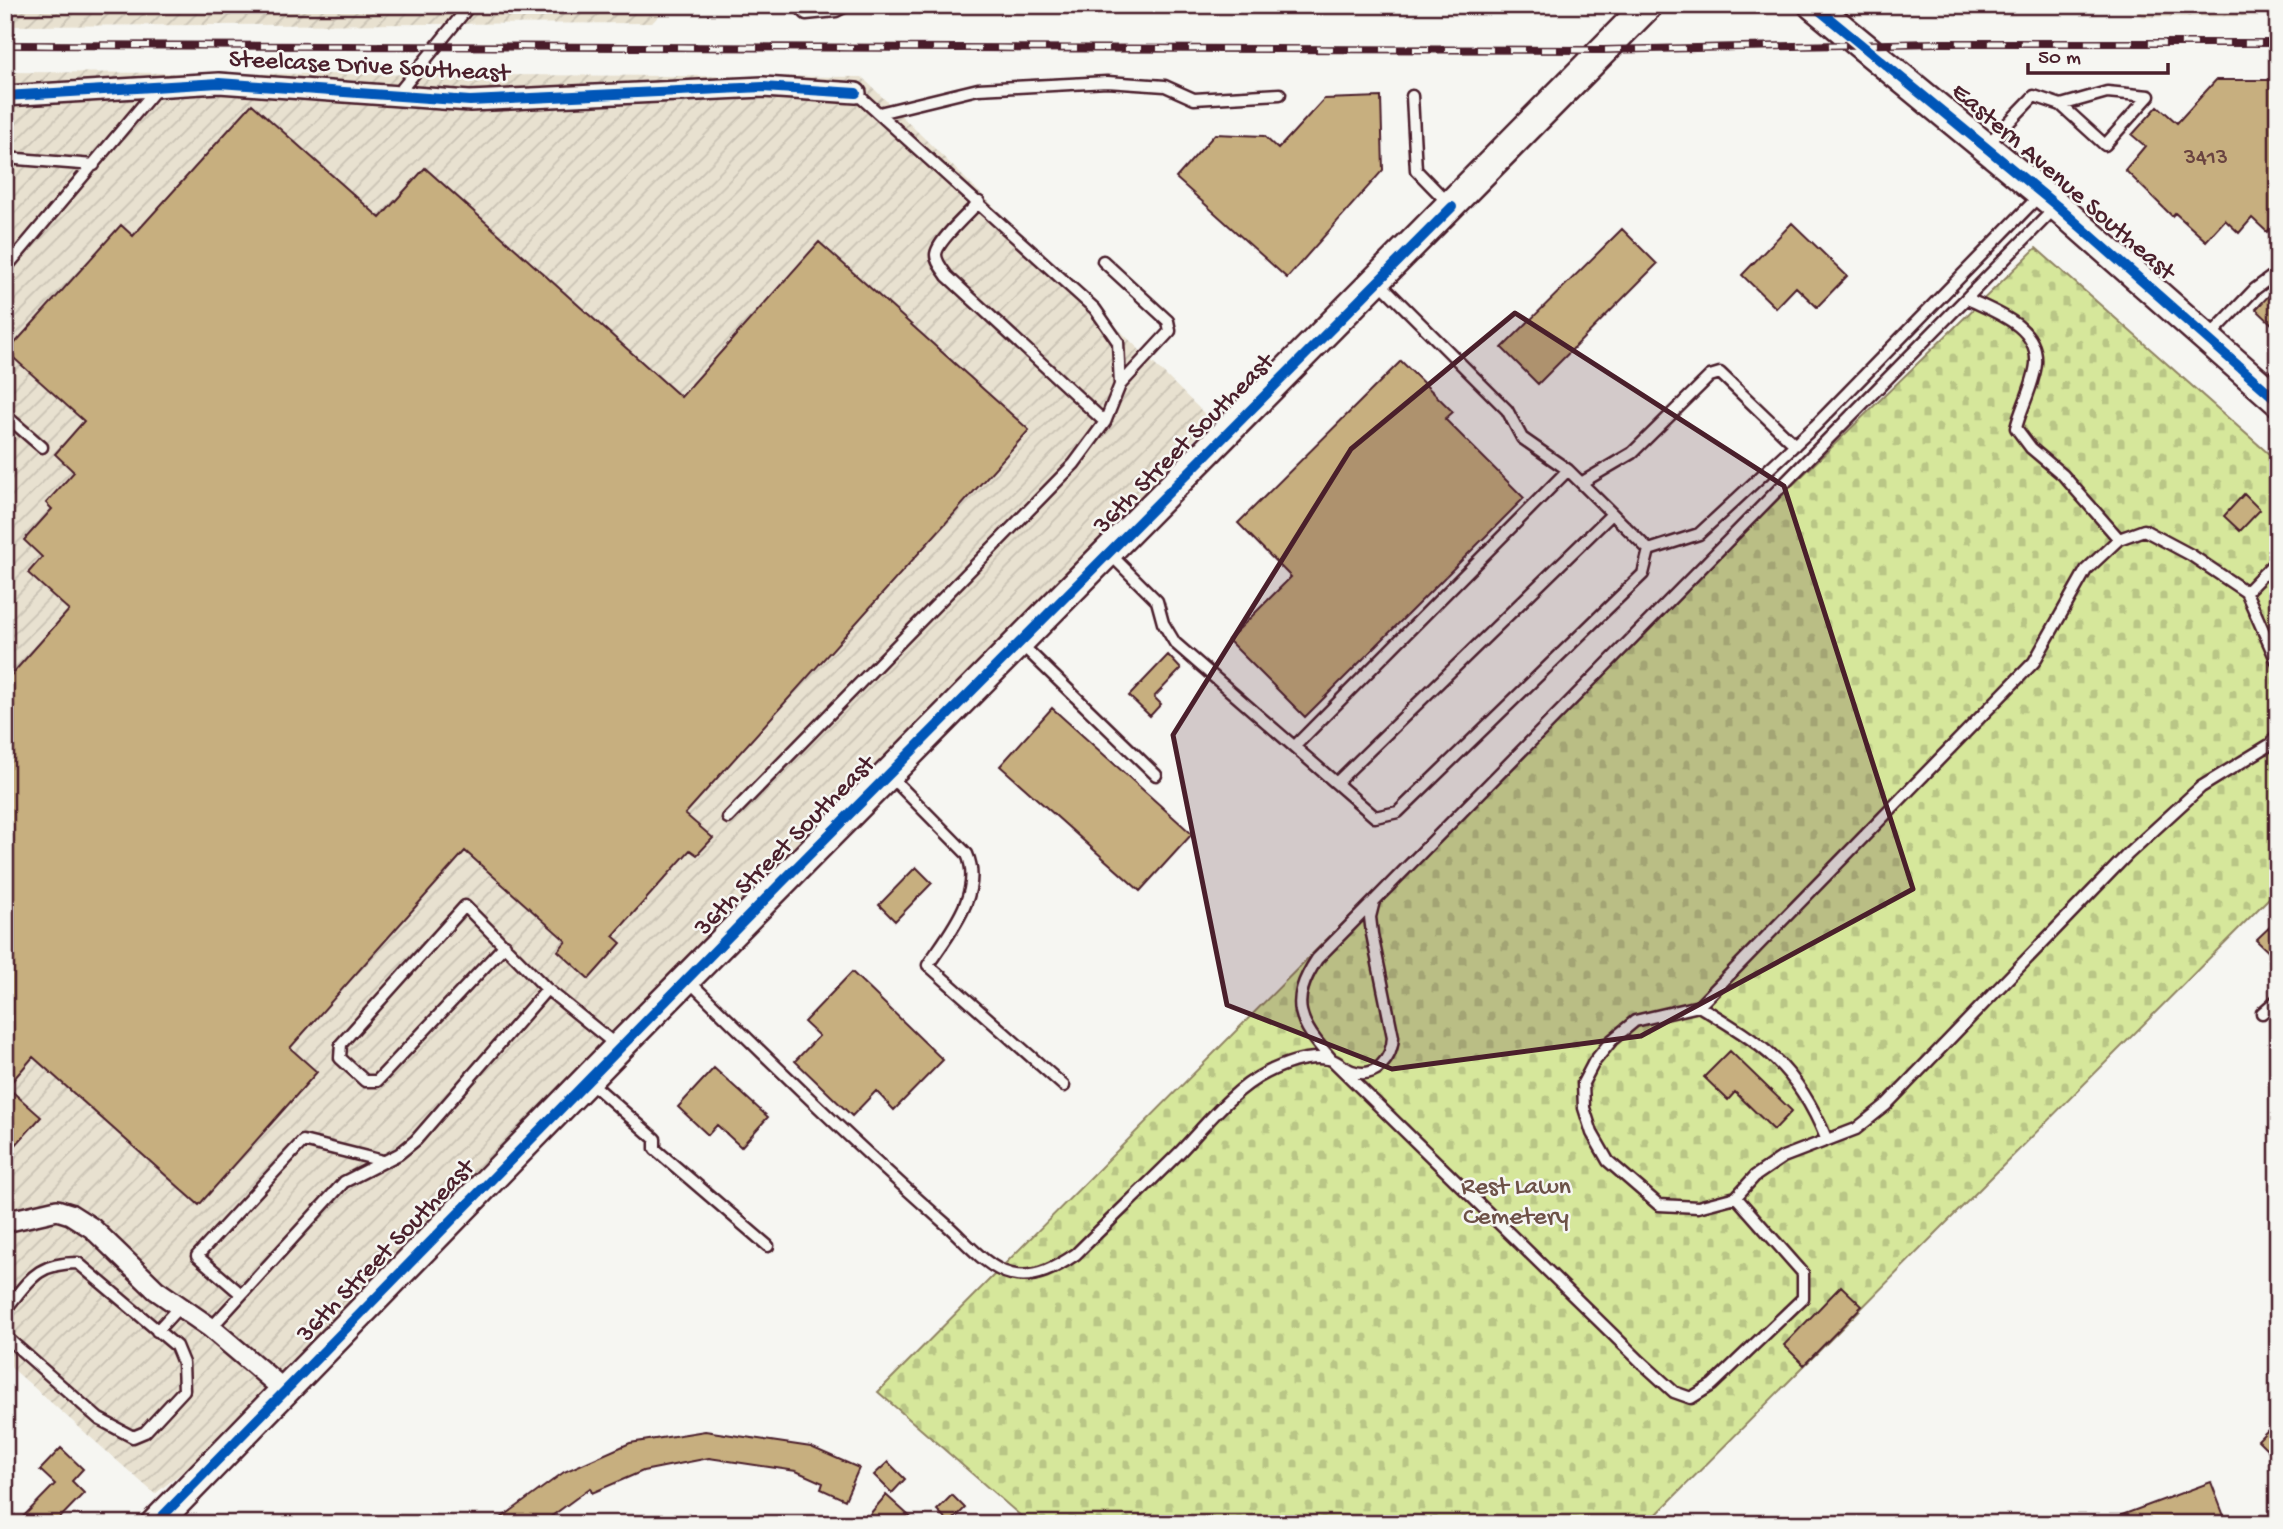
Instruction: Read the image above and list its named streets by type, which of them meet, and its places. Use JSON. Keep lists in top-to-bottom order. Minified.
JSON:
{"streets":{"street":["Steelcase Drive Southeast","Eastern Avenue Southeast","36th Street Southeast"]},"parks":["Rest Lawn Cemetery"],"house_numbers":["3413"],"scale_bar":"50 m"}
